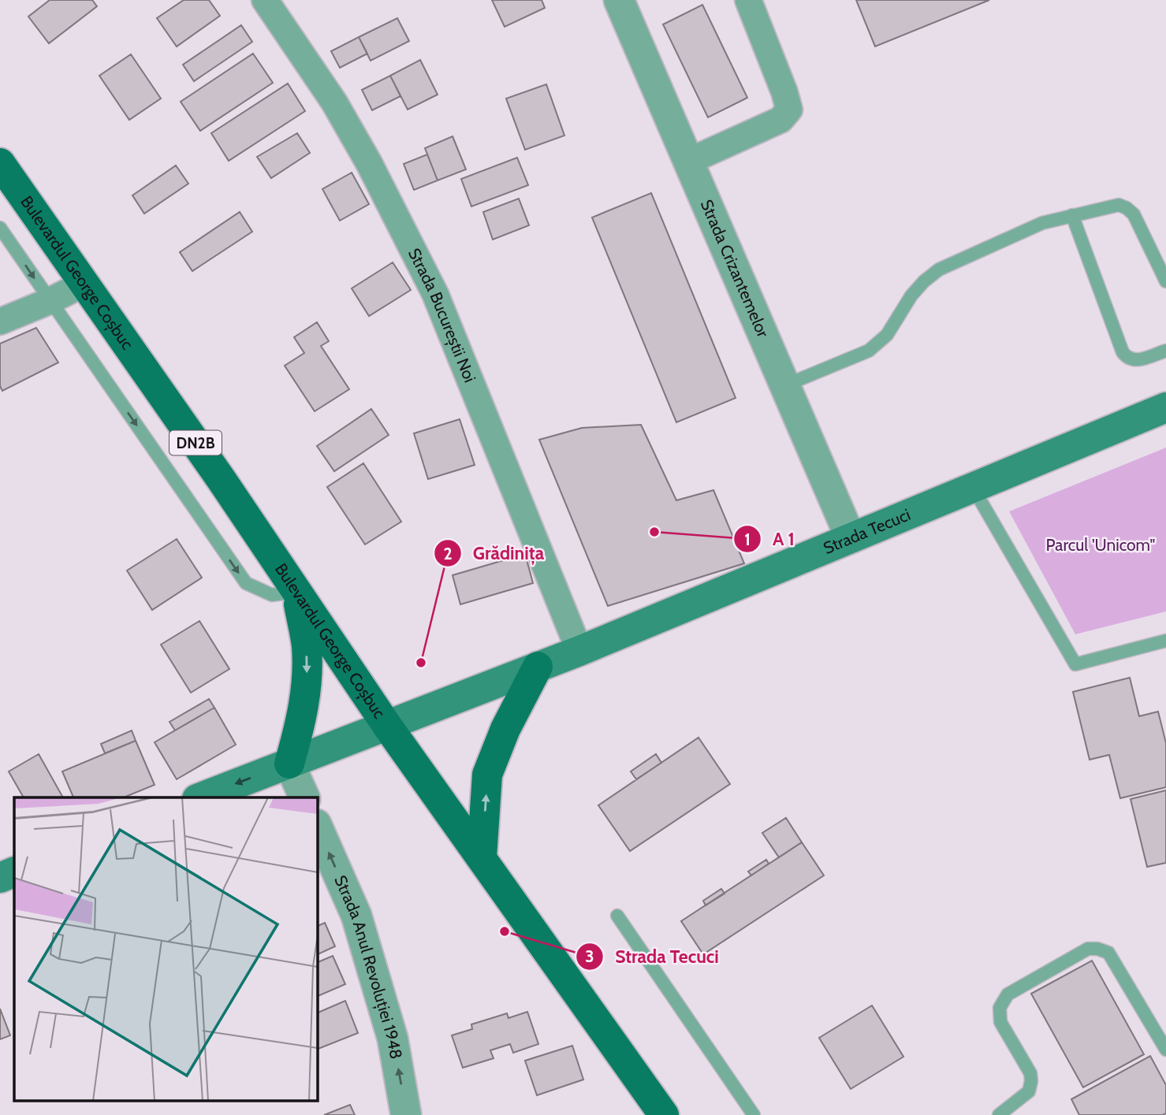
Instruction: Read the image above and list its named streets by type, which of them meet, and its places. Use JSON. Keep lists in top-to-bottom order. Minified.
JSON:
{"streets":{"main road":["Bulevardul George Coșbuc","DN2B","Strada Tecuci"],"street":["Strada Crizantemelor","Strada Bucureștii Noi","Strada Anul Revoluției 1948"]},"crossings":[["Strada Crizantemelor","Strada Tecuci"],["Bulevardul George Coșbuc","Strada Tecuci"],["Strada Bucureștii Noi","Strada Tecuci"]],"one_way":["Strada Anul Revoluției 1948"],"parks":["Parcul 'Unicom\""],"places":["A 1","Grădinița","Strada Tecuci"]}
